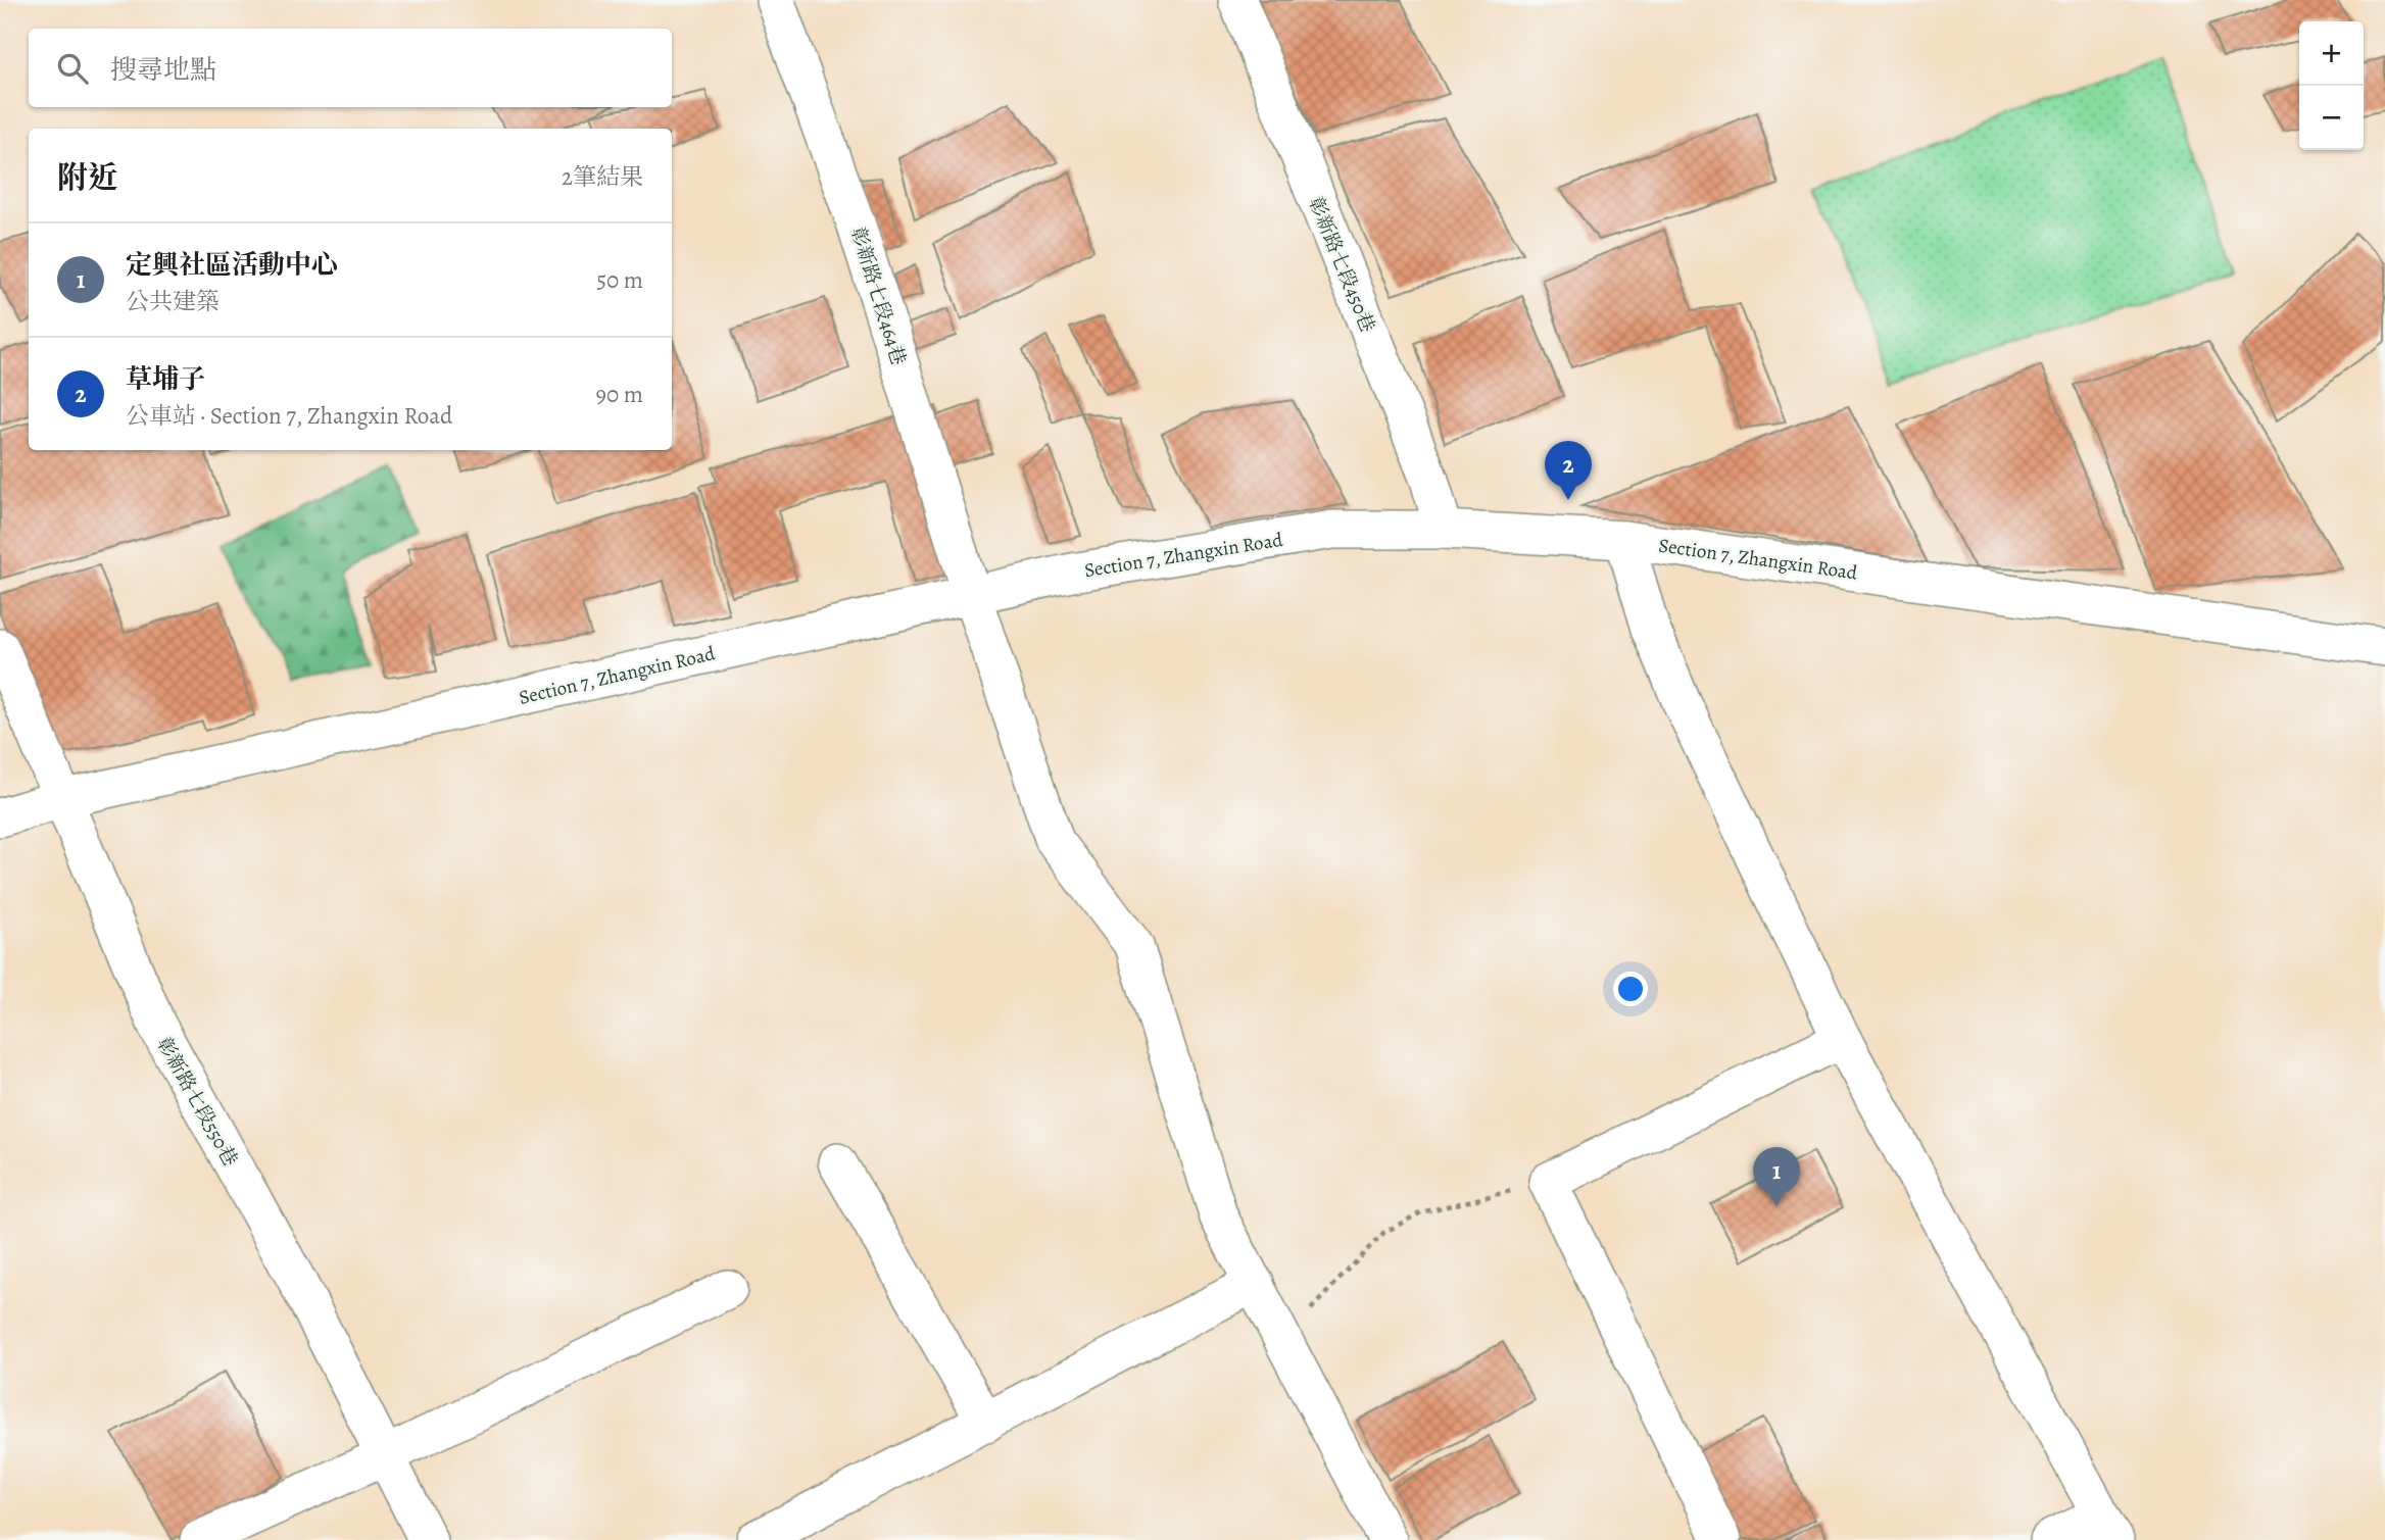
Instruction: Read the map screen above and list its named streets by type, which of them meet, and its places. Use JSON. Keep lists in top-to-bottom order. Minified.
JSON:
{"streets":{"street":["彰新路七段450巷","彰新路七段464巷","Section 7, Zhangxin Road","彰新路七段550巷"]},"crossings":[["彰新路七段450巷","Section 7, Zhangxin Road"],["彰新路七段464巷","Section 7, Zhangxin Road"],["Section 7, Zhangxin Road","彰新路七段550巷"]],"page":{"map_buttons":["+","−"],"search":"搜尋地點","heading":["附近","2筆結果"],"list":[{"mark":"1","name":"定興社區活動中心","note":"公共建築","value":"50 m"},{"mark":"2","name":"草埔子","note":"公車站 · Section 7, Zhangxin Road","value":"90 m"}],"pins":["2","1"]}}
